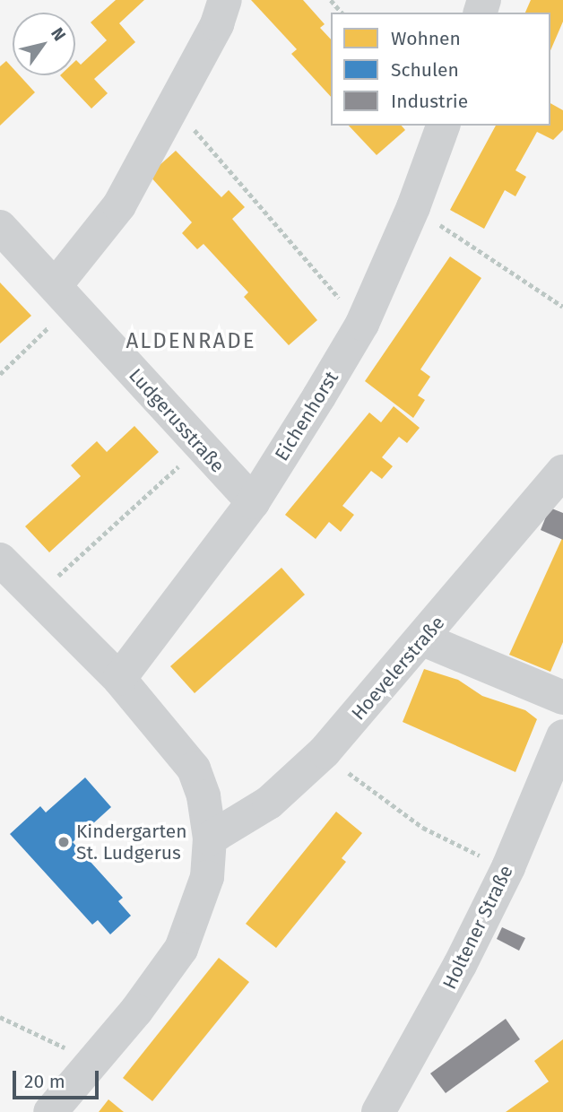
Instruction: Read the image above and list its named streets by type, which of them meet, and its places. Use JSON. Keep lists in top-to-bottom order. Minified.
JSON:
{"streets":{"street":["Eichenhorst","Ludgerusstraße","Hoevelerstraße","Holtener Straße"]},"crossings":[["Eichenhorst","Ludgerusstraße"]],"districts":["ALDENRADE"],"places":["Kindergarten St. Ludgerus"],"legend":["Wohnen","Schulen","Industrie"],"scale_bar":"20 m","north":"top right"}
